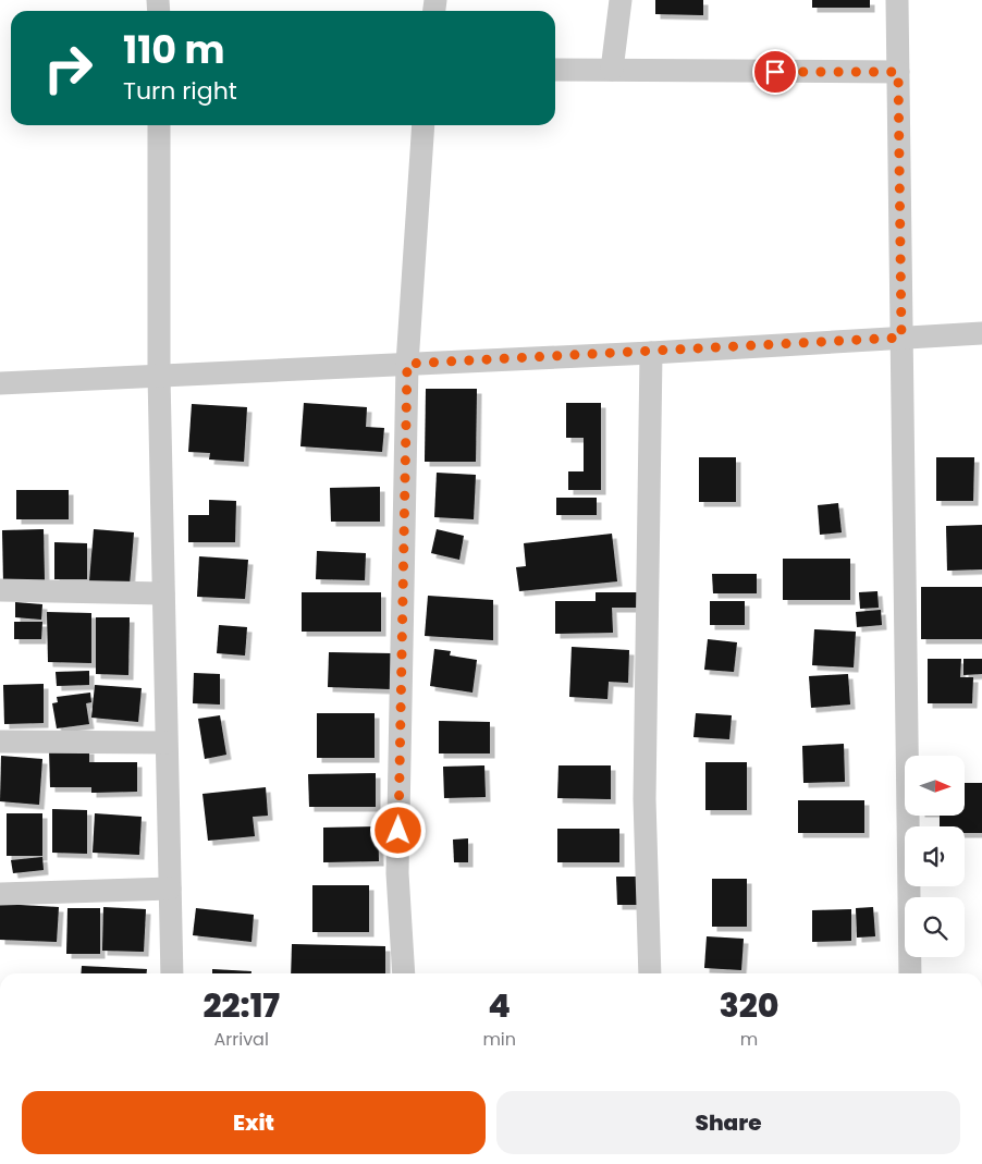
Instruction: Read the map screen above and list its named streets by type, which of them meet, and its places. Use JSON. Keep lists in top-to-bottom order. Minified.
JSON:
{"north":"right","page":{"turn":["110 m","Turn right"],"eta":["22:17","Arrival","4","min","320","m"],"buttons":["Exit","Share"]}}
